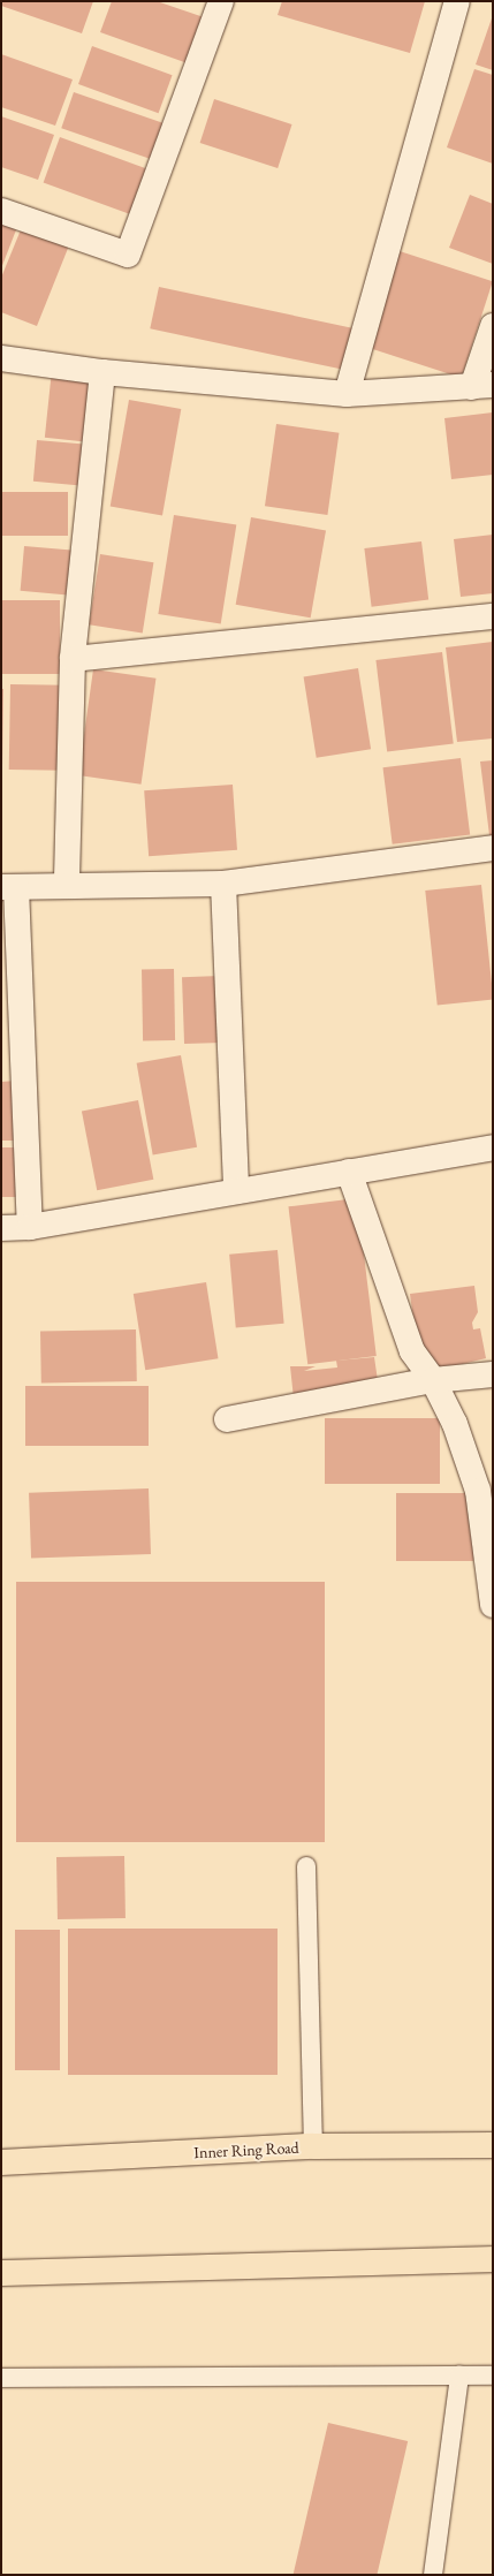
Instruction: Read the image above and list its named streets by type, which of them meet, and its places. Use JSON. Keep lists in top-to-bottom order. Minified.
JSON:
{"streets":{"highway":["Inner Ring Road"]}}
